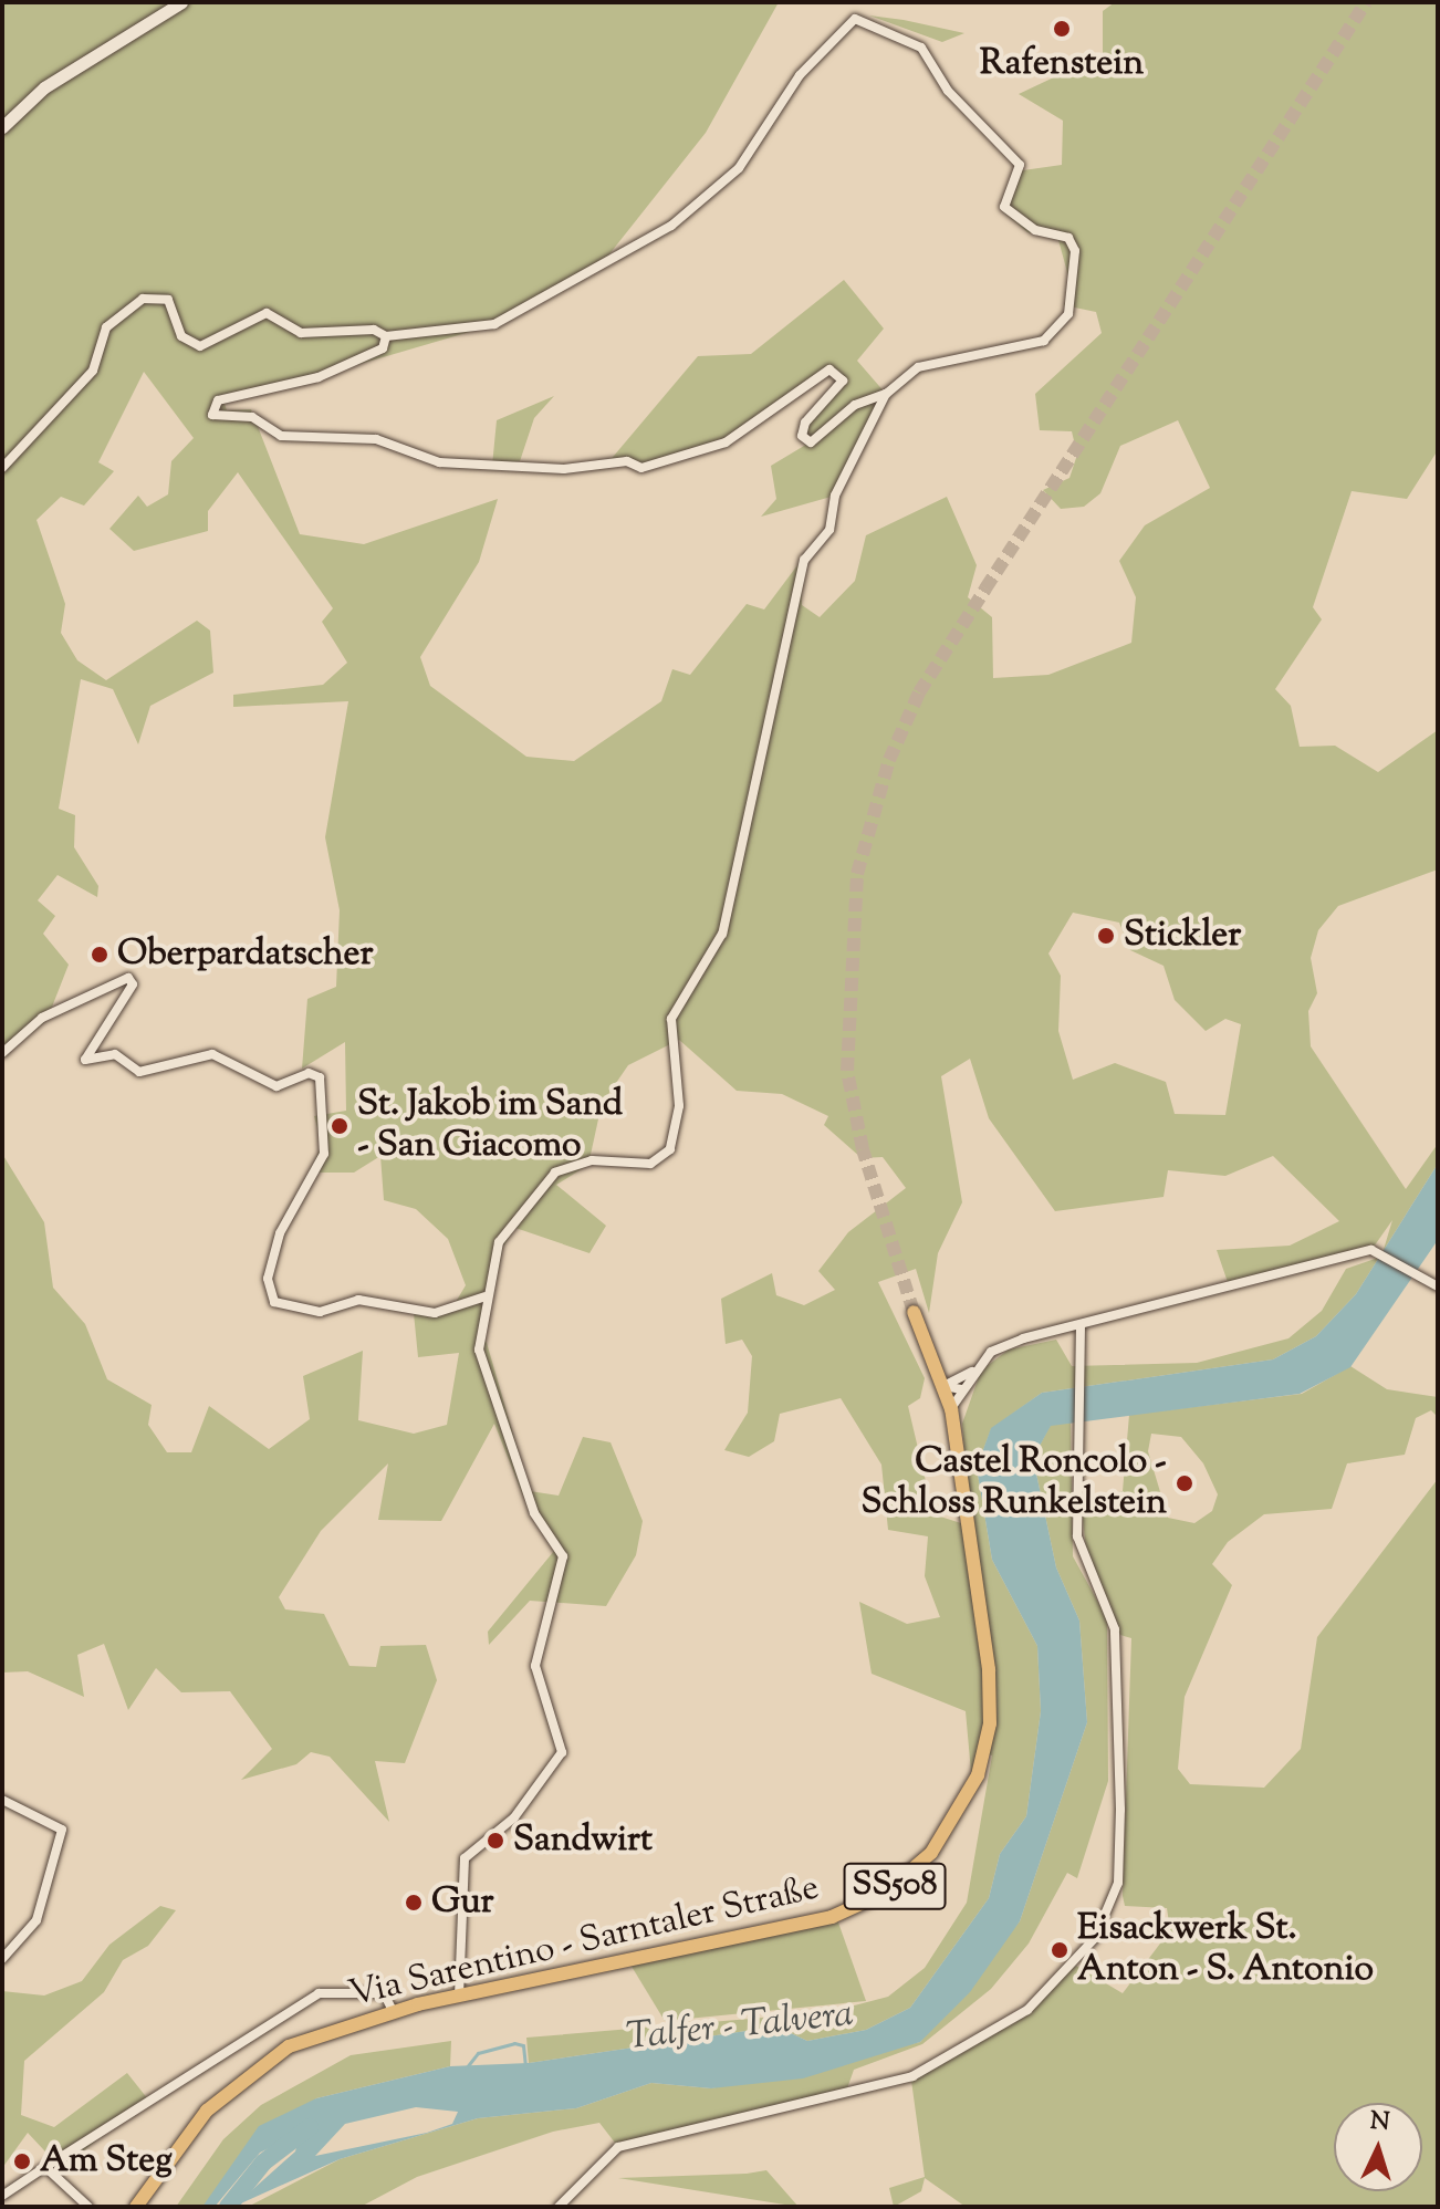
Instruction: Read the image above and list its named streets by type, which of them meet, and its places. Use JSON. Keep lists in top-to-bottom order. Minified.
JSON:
{"streets":{"main road":["SS508","Via Sarentino - Sarntaler Straße"]},"crossings":[["SS508","Via Sarentino - Sarntaler Straße"]],"water":["Talfer - Talvera"],"places":["Rafenstein","Stickler","Oberpardatscher","St. Jakob im Sand - San Giacomo","Castel Roncolo - Schloss Runkelstein","Sandwirt","Gur","Eisackwerk St. Anton - S. Antonio","Am Steg"],"north":"top"}
